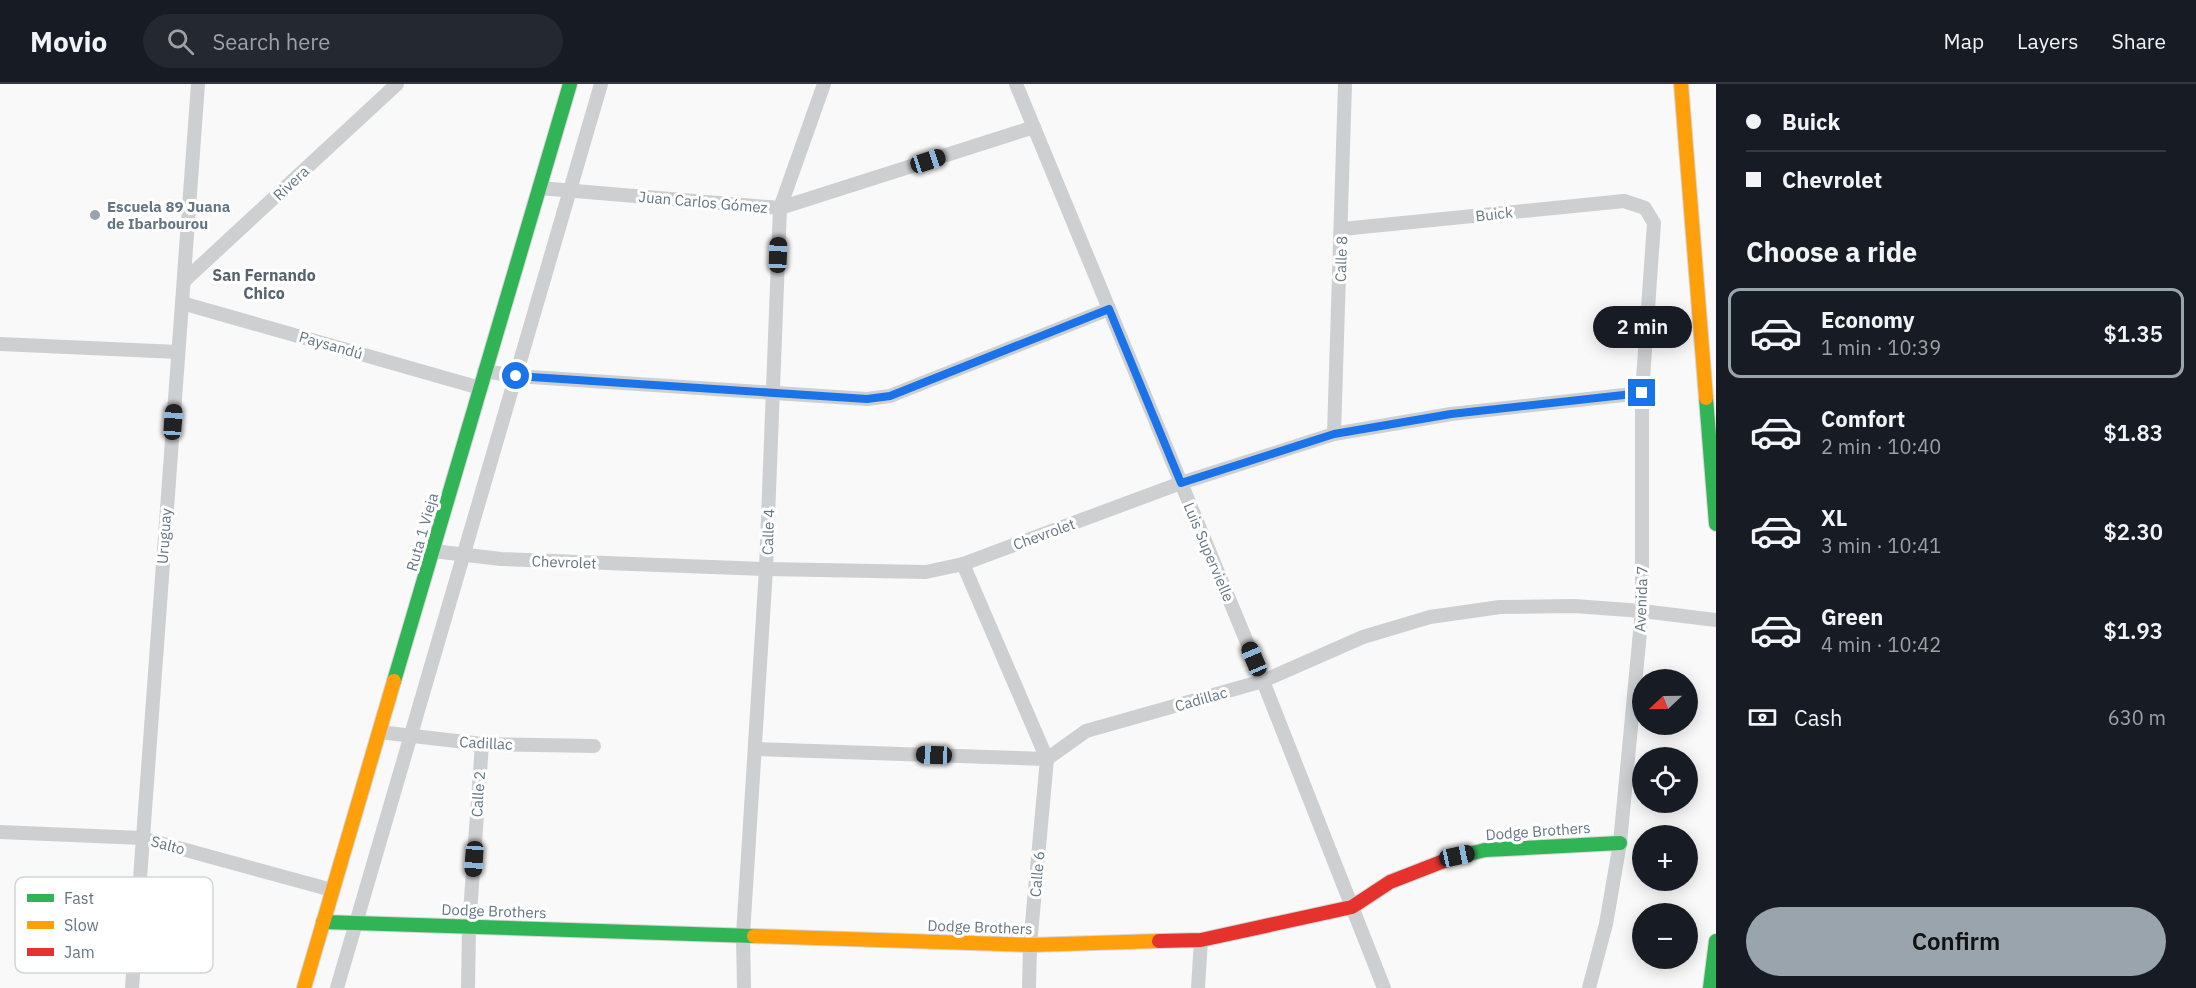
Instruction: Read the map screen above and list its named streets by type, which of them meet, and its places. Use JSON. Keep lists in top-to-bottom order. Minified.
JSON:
{"streets":{"main road":["Ruta 1 Vieja","Dodge Brothers"],"street":["Rivera","Juan Carlos Gómez","Buick","Calle 8","Paysandú","Calle 4","Chevrolet","Uruguay","Luis Supervielle","Avenida 7","Cadillac","Calle 2","Salto","Calle 6"]},"crossings":[["Rivera","Uruguay"],["Juan Carlos Gómez","Ruta 1 Vieja"],["Juan Carlos Gómez","Calle 4"],["Juan Carlos Gómez","Luis Supervielle"],["Buick","Calle 8"],["Buick","Avenida 7"],["Calle 8","Chevrolet"],["Paysandú","Ruta 1 Vieja"],["Paysandú","Uruguay"],["Ruta 1 Vieja","Chevrolet"],["Ruta 1 Vieja","Cadillac"],["Ruta 1 Vieja","Dodge Brothers"],["Ruta 1 Vieja","Salto"],["Calle 4","Chevrolet"],["Calle 4","Dodge Brothers"],["Chevrolet","Luis Supervielle"],["Chevrolet","Avenida 7"],["Uruguay","Salto"],["Luis Supervielle","Cadillac"],["Luis Supervielle","Dodge Brothers"],["Avenida 7","Cadillac"],["Avenida 7","Dodge Brothers"],["Cadillac","Calle 2"],["Cadillac","Calle 6"],["Calle 2","Dodge Brothers"],["Dodge Brothers","Calle 6"]],"districts":["San Fernando Chico"],"places":["Escuela 89 Juana de Ibarbourou"],"legend":["Fast","Slow","Jam"],"north":"left","page":{"header":"Movio","search":"Search here","nav":["Map","Layers","Share"],"banner":["Buick","Chevrolet"],"heading":"Choose a ride","list":[{"name":"Economy","note":"1 min · 10:39","value":"$1.35"},{"name":"Comfort","note":"2 min · 10:40","value":"$1.83"},{"name":"XL","note":"3 min · 10:41","value":"$2.30"},{"name":"Green","note":"4 min · 10:42","value":"$1.93"}],"bubble":"2 min","map_buttons":["+","−"],"pay":["Cash","630 m"],"buttons":"Confirm"}}
